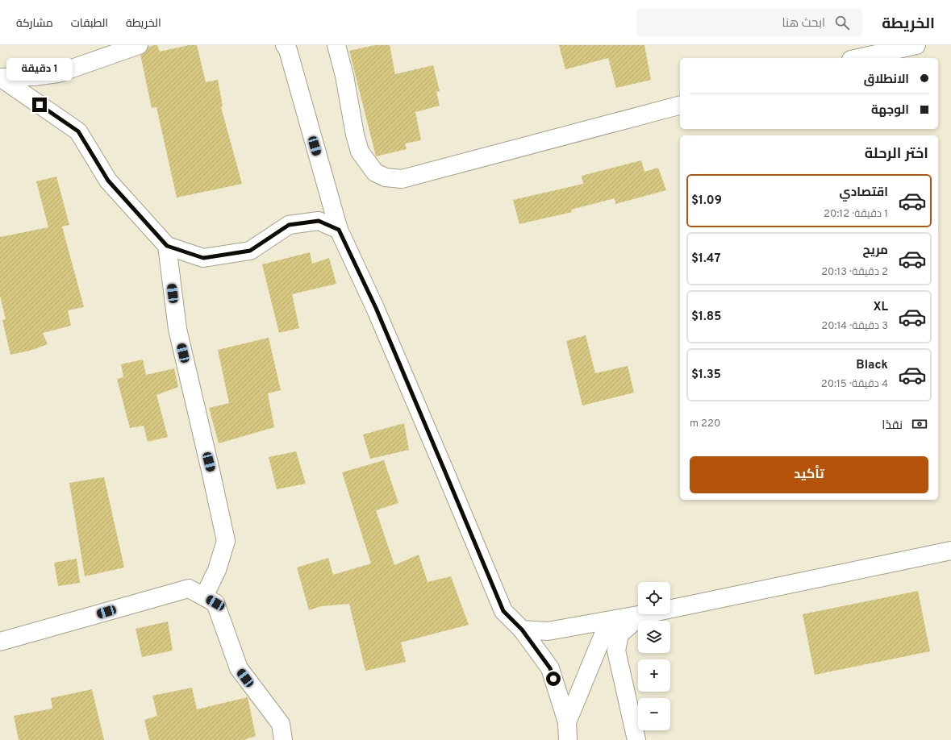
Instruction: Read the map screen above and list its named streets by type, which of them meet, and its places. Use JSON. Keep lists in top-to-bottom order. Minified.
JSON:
{"page":{"header":"الخريطة","search":"ابحث هنا","nav":["الخريطة","الطبقات","مشاركة"],"bubble":"1 دقيقة","banner":["الانطلاق","الوجهة"],"heading":"اختر الرحلة","list":[{"name":"اقتصادي","note":"1 دقيقة · 20:12","value":"$1.09"},{"name":"مريح","note":"2 دقيقة · 20:13","value":"$1.47"},{"name":"XL","note":"3 دقيقة · 20:14","value":"$1.85"},{"name":"Black","note":"4 دقيقة · 20:15","value":"$1.35"}],"pay":["نقدًا","220 m"],"buttons":"تأكيد","map_buttons":["+","−"]}}
